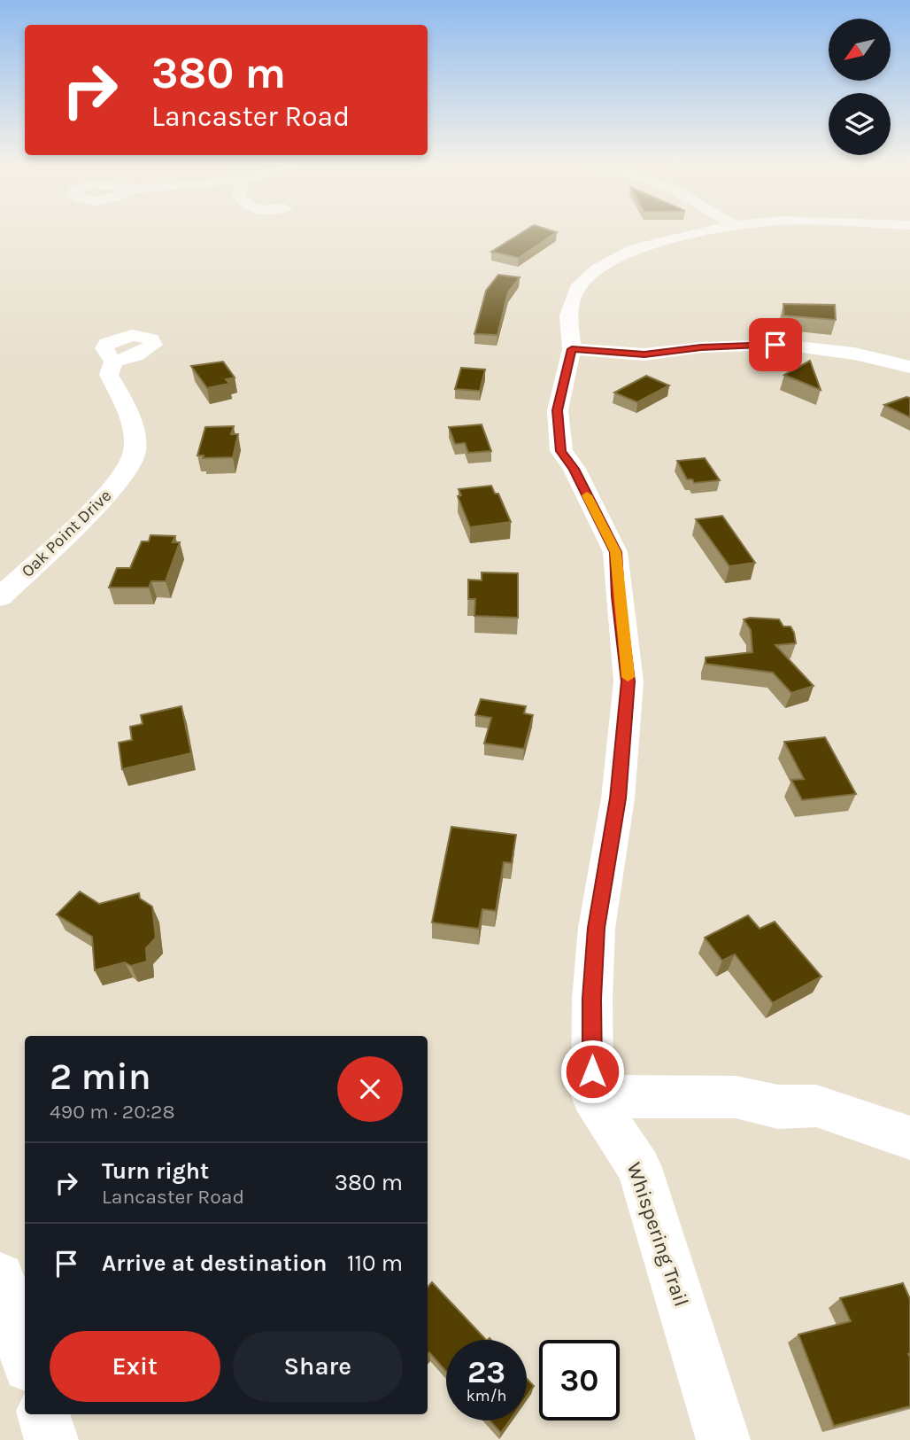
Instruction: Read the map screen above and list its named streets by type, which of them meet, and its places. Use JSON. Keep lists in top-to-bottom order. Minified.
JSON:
{"streets":{"street":["Oak Point Drive","Whispering Trail"]},"north":"bottom left","page":{"turn":["380 m","Lancaster Road"],"heading":["2 min","490 m · 20:28"],"list":[{"name":"Turn right","note":"Lancaster Road","value":"380 m"},{"name":"Arrive at destination","value":"110 m"}],"buttons":["Exit","Share"],"speed":"23 km/h","limit":"30"}}
